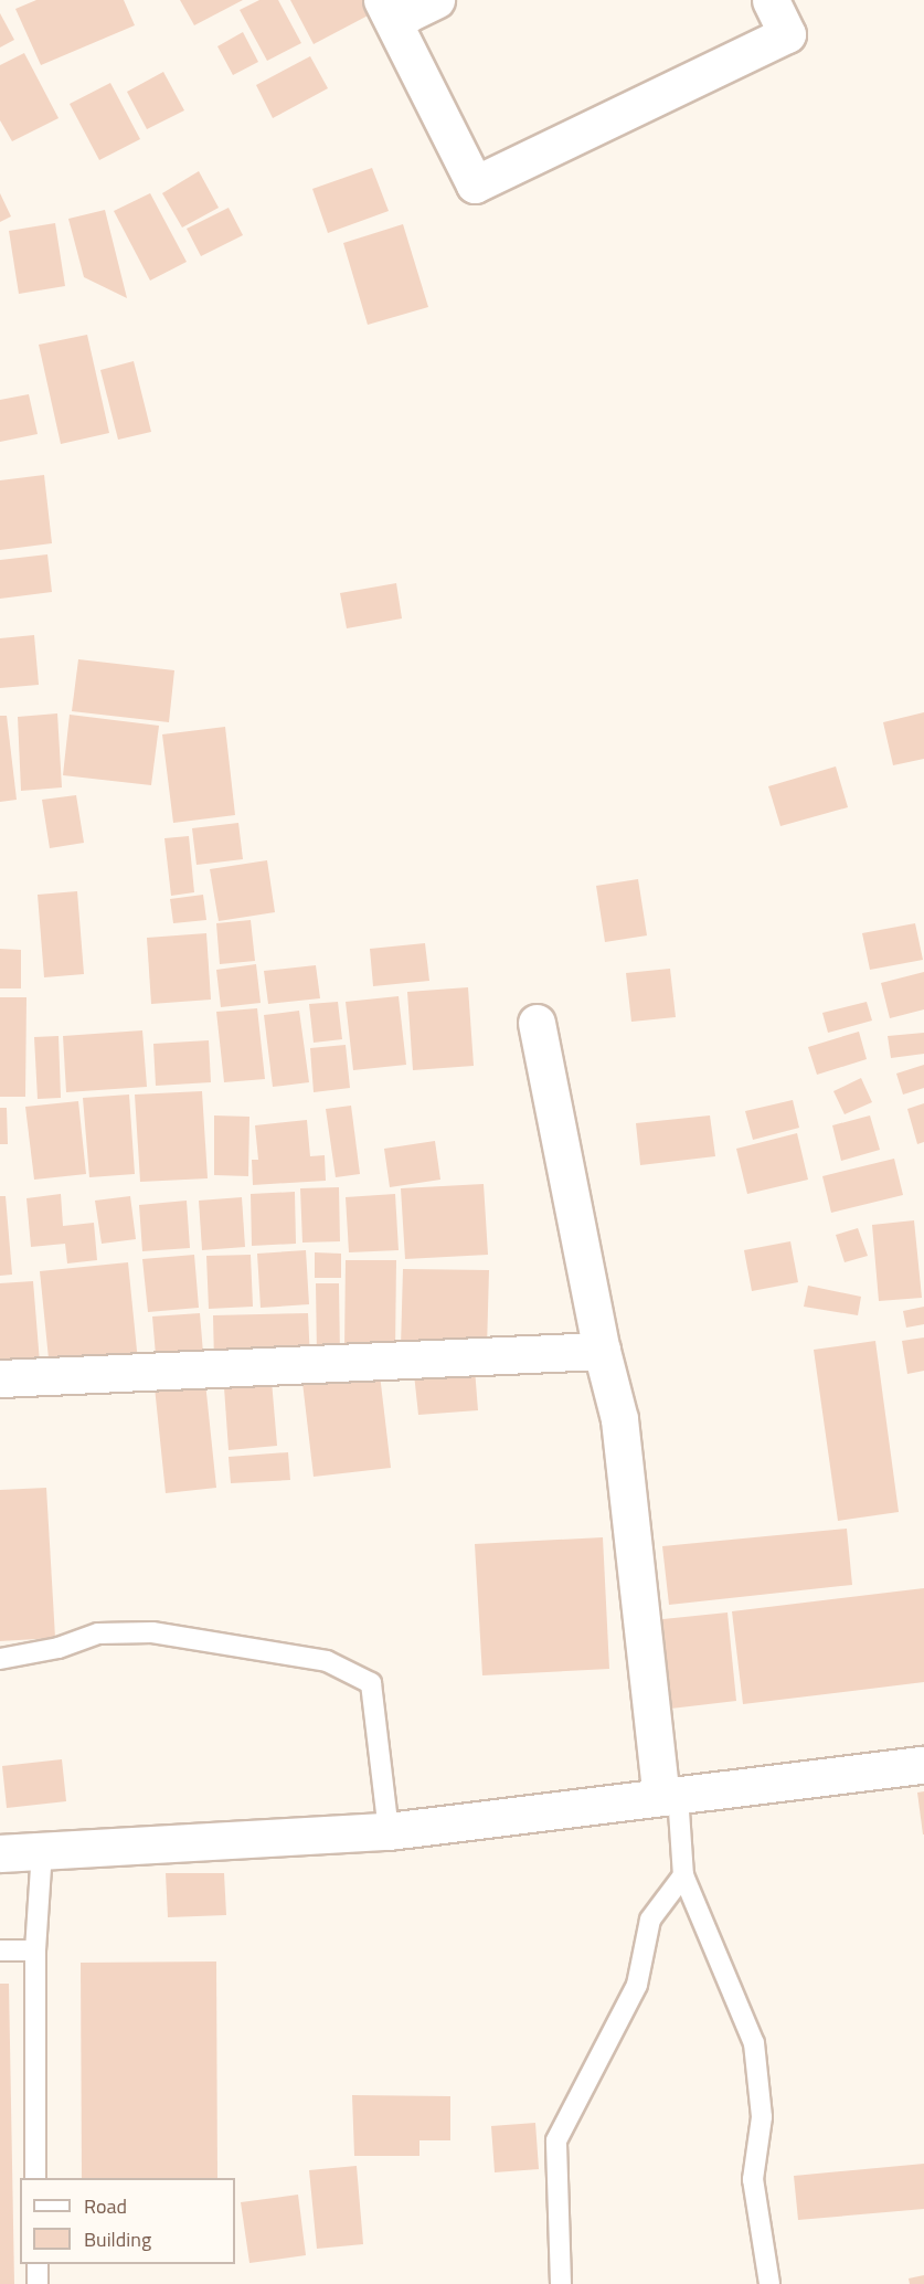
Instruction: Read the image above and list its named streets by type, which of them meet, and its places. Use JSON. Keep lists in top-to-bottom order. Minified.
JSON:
{"legend":["Road","Building"]}
